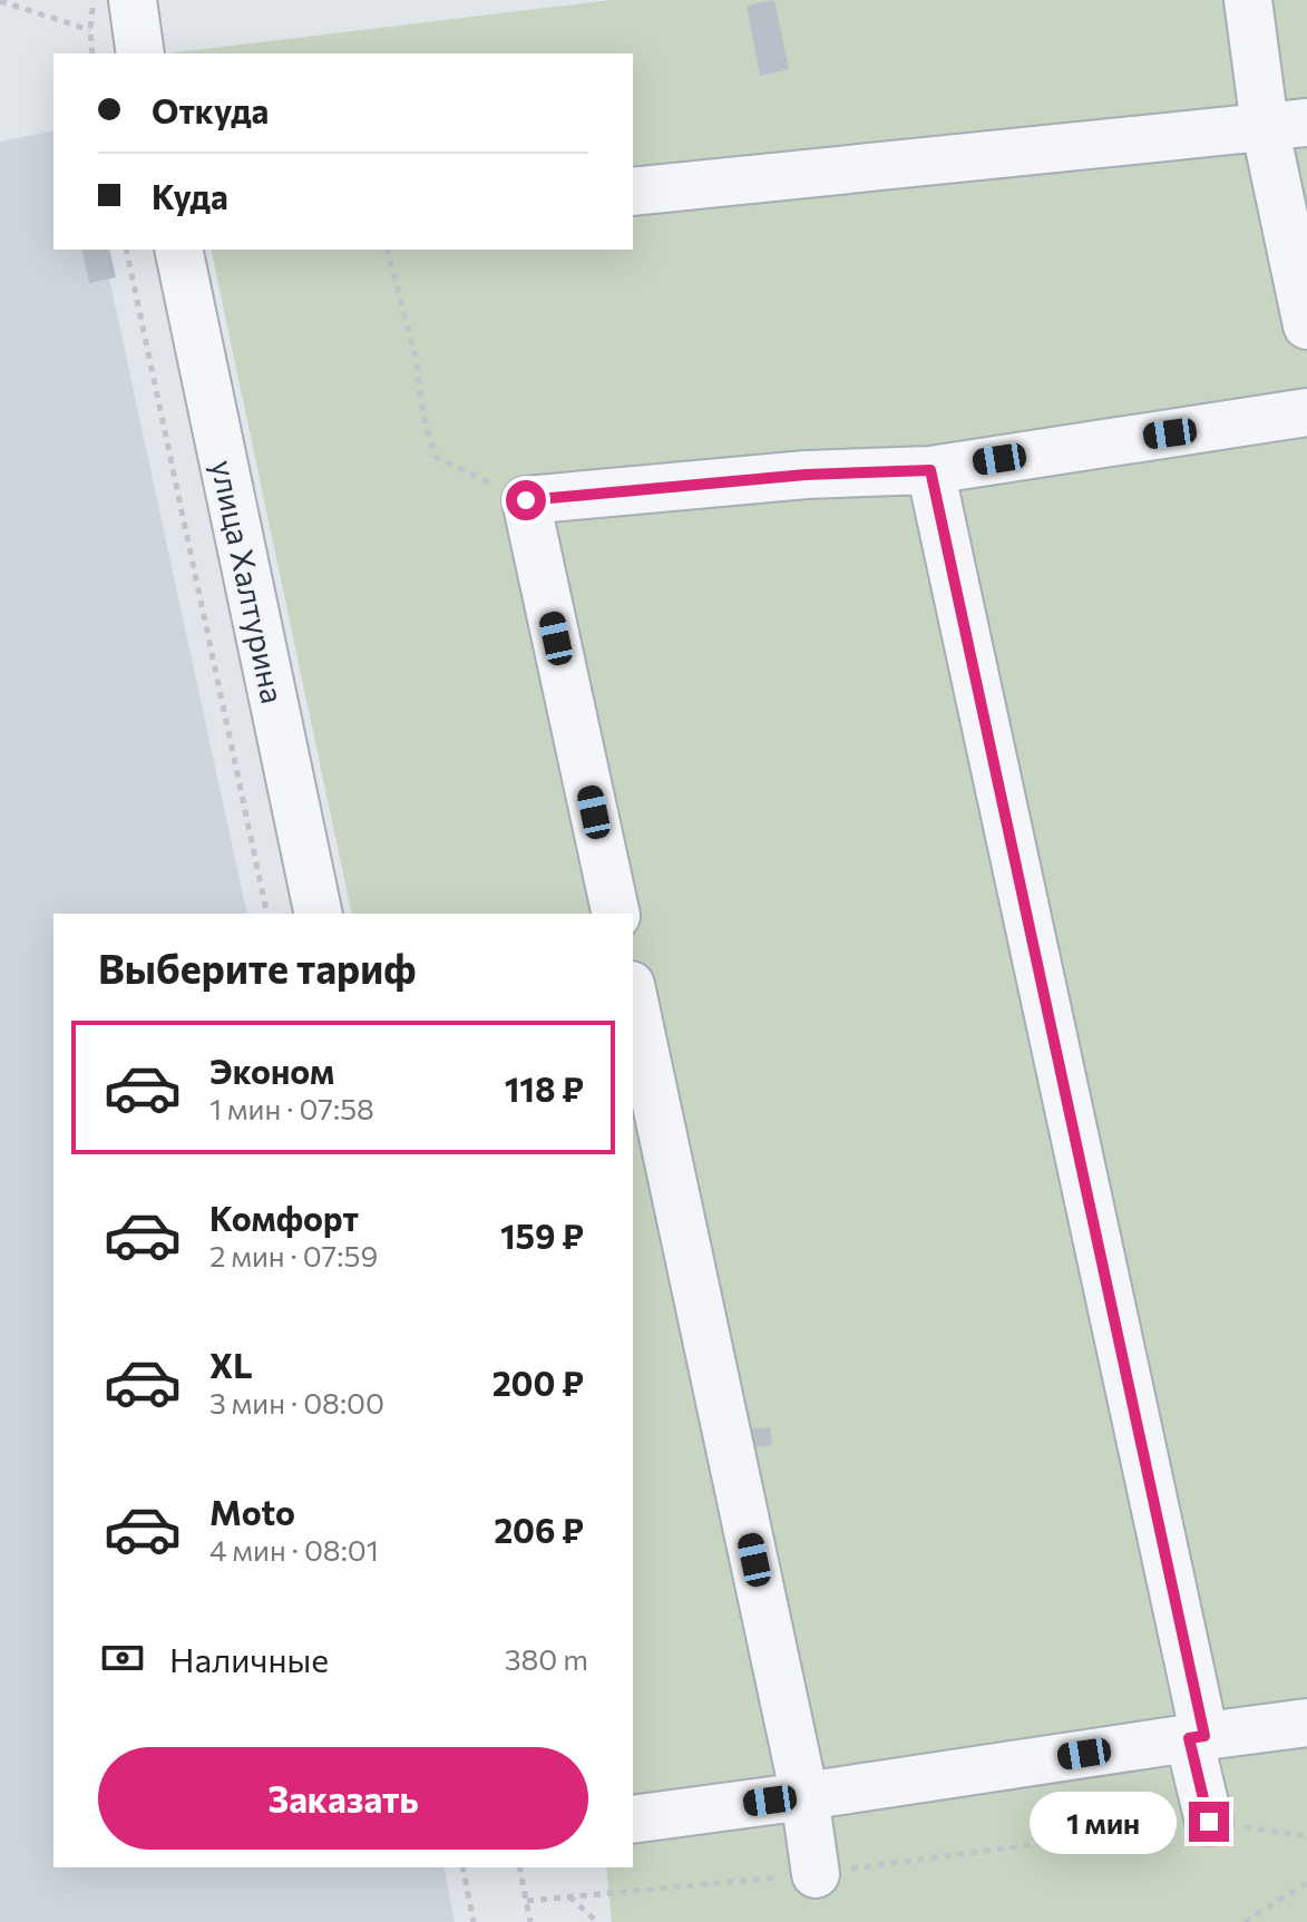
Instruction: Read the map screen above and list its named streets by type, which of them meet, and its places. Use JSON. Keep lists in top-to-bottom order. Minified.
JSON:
{"streets":{"street":["улица Халтурина"]},"page":{"banner":["Откуда","Куда"],"heading":"Выберите тариф","list":[{"name":"Эконом","note":"1 мин · 07:58","value":"118 ₽"},{"name":"Комфорт","note":"2 мин · 07:59","value":"159 ₽"},{"name":"XL","note":"3 мин · 08:00","value":"200 ₽"},{"name":"Moto","note":"4 мин · 08:01","value":"206 ₽"}],"pay":["Наличные","380 m"],"buttons":"Заказать","bubble":"1 мин"}}
